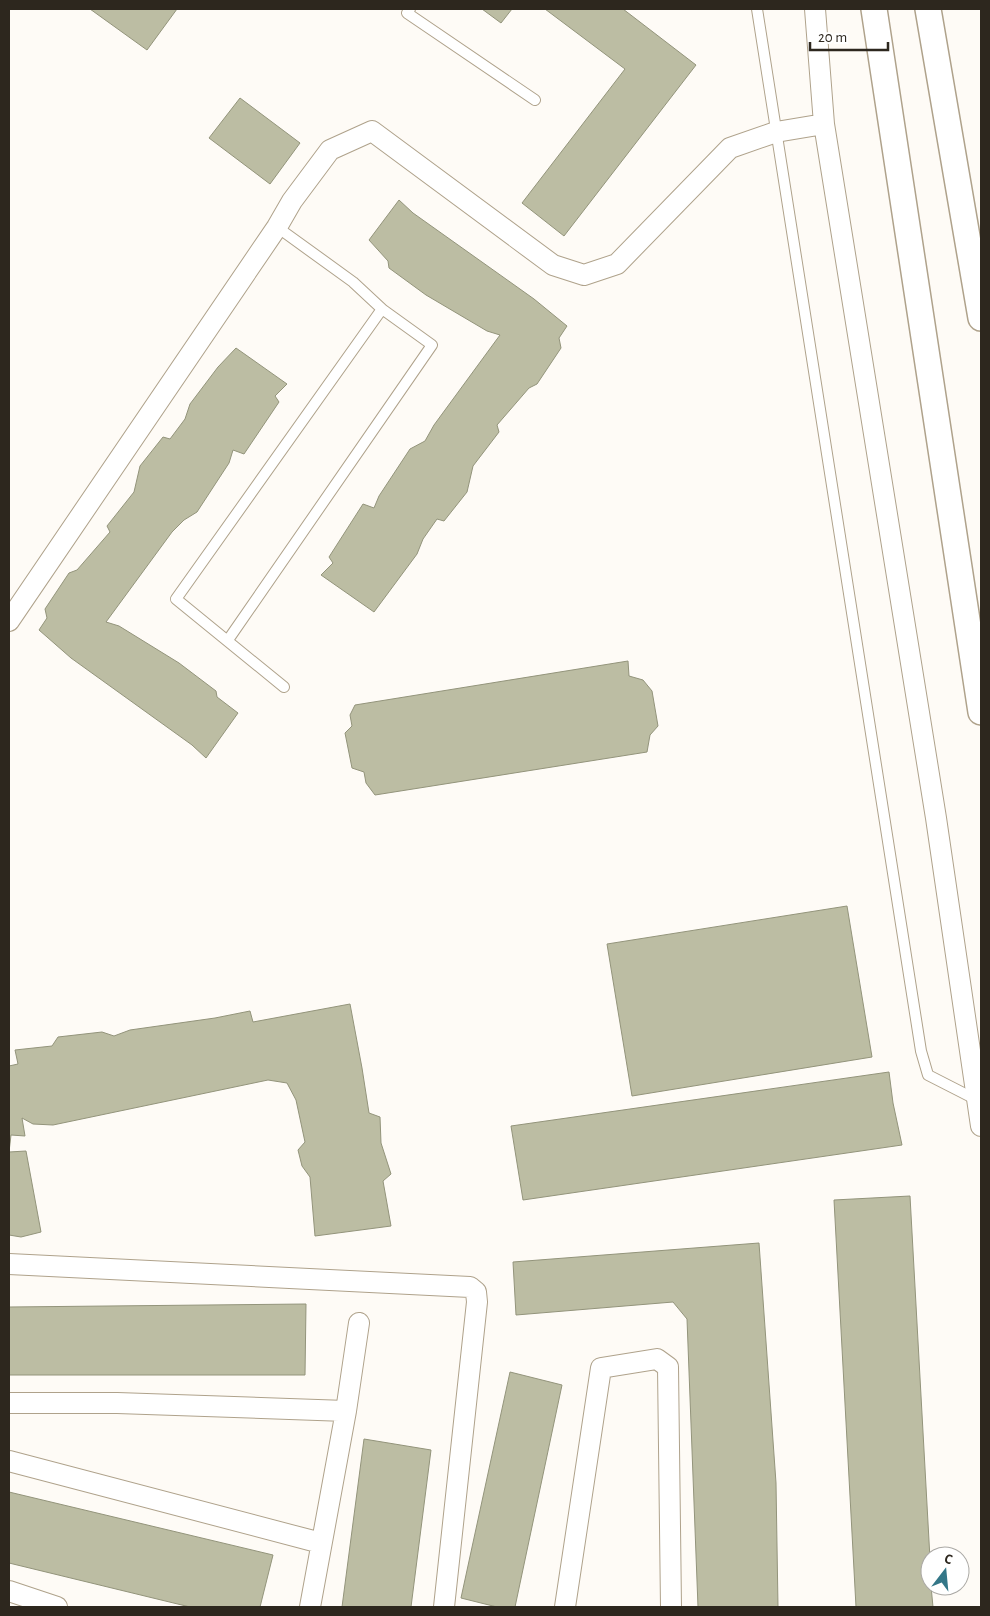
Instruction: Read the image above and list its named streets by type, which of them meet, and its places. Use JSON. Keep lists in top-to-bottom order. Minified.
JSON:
{"scale_bar":"20 m","north":"top"}
